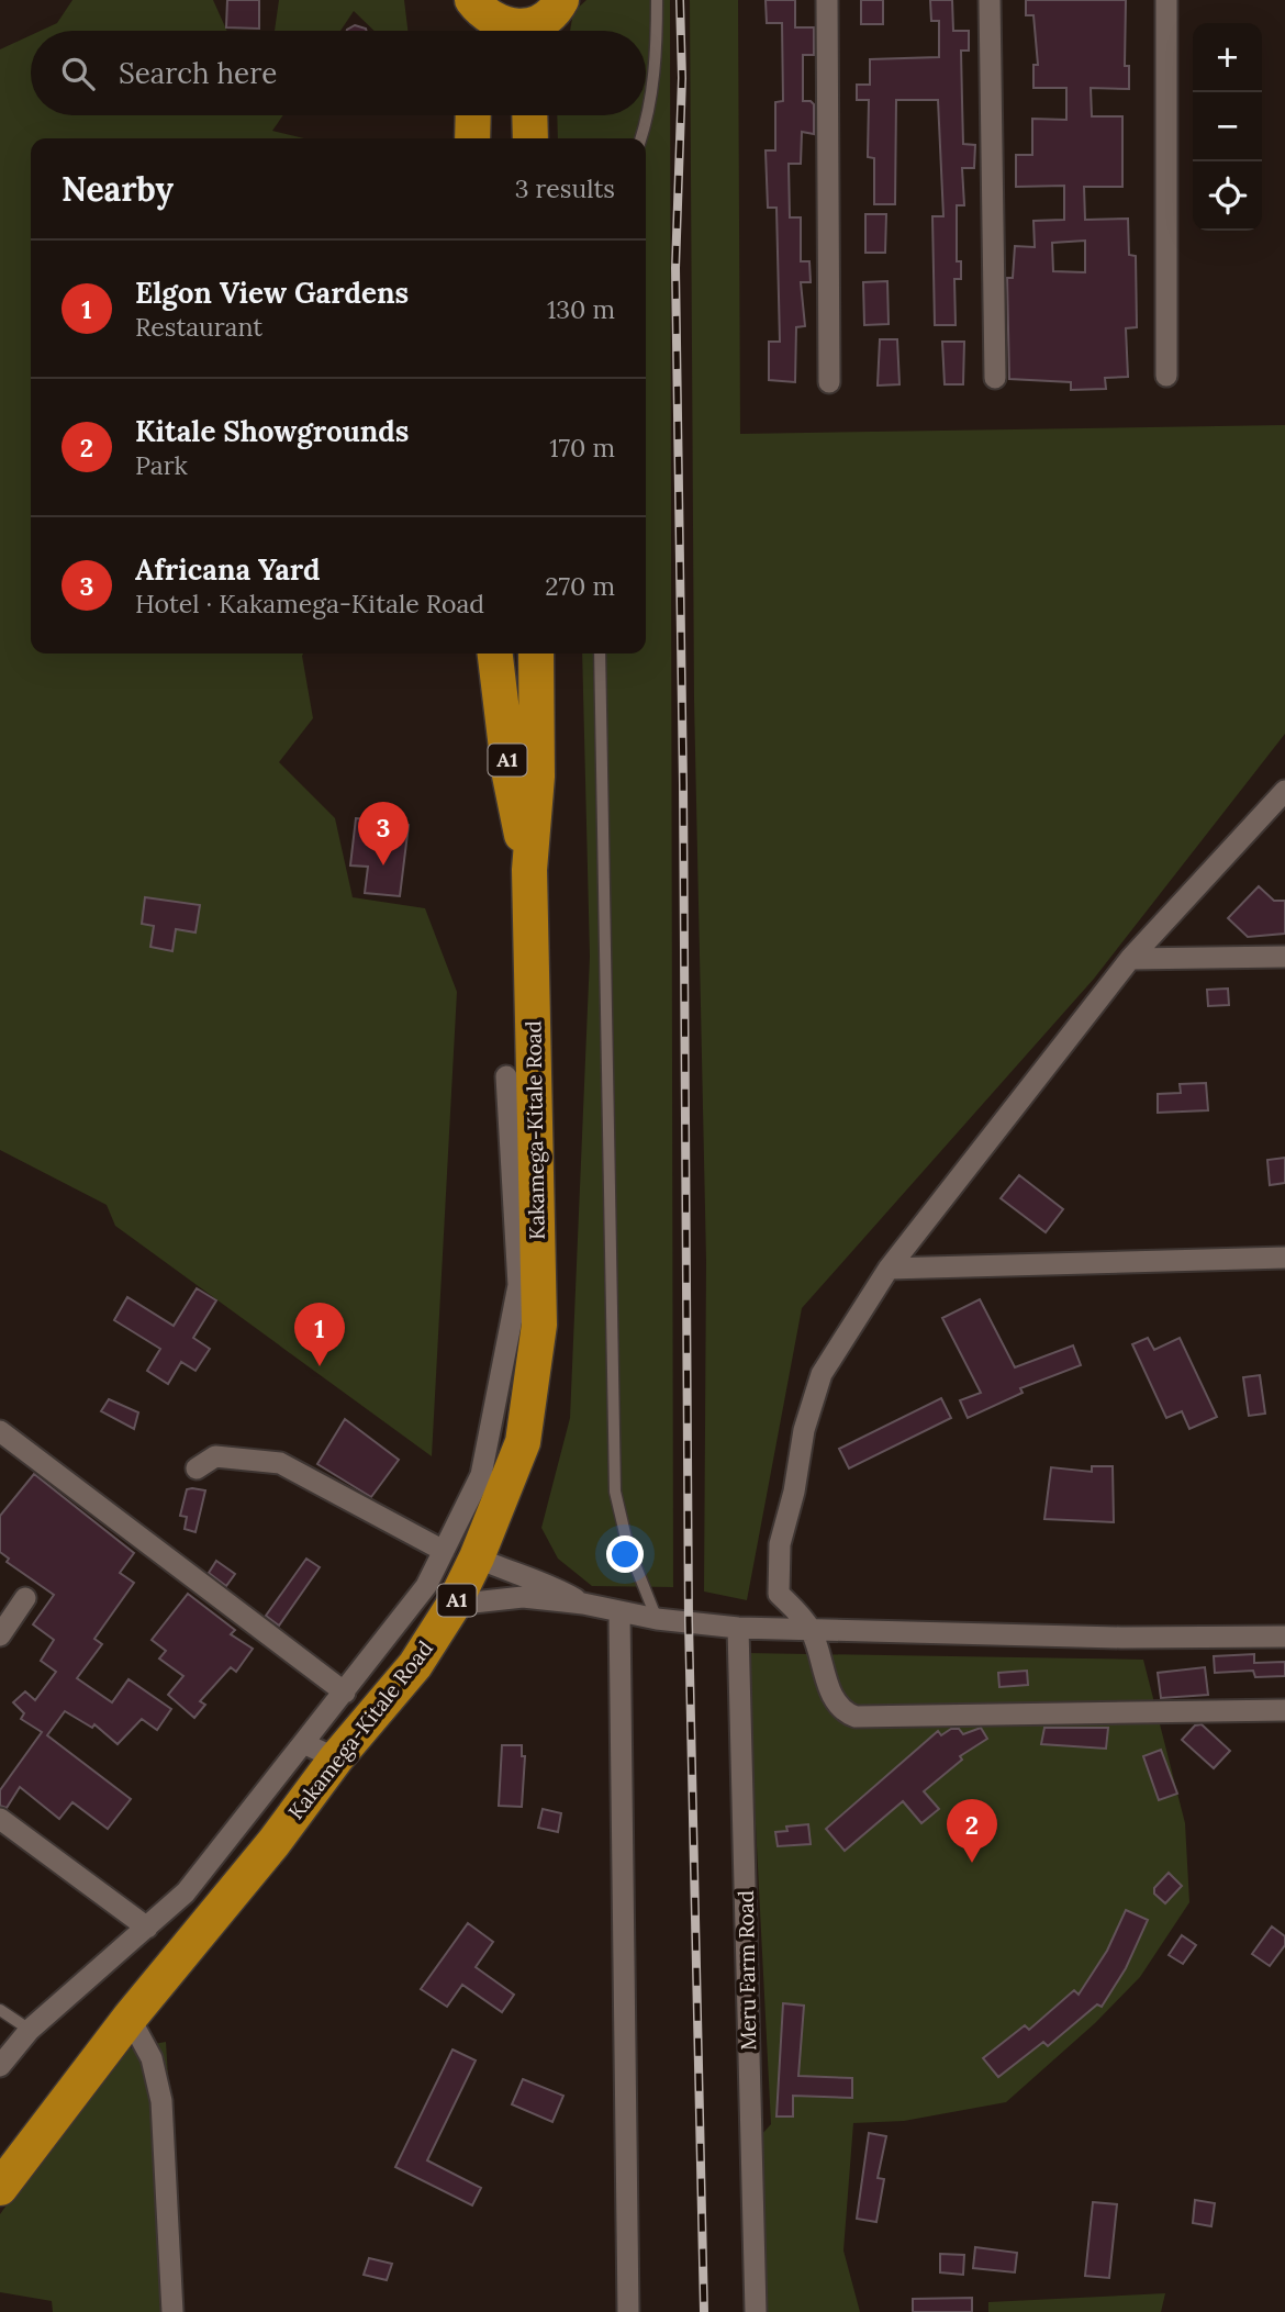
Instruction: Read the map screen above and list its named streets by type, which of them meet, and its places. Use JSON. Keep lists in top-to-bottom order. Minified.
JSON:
{"streets":{"highway":["A1","Kakamega-Kitale Road"],"street":["Meru Farm Road"]},"page":{"map_buttons":["+","−"],"search":"Search here","heading":["Nearby","3 results"],"list":[{"mark":"1","name":"Elgon View Gardens","note":"Restaurant","value":"130 m"},{"mark":"2","name":"Kitale Showgrounds","note":"Park","value":"170 m"},{"mark":"3","name":"Africana Yard","note":"Hotel · Kakamega-Kitale Road","value":"270 m"}],"pins":["3","1","2"]}}
